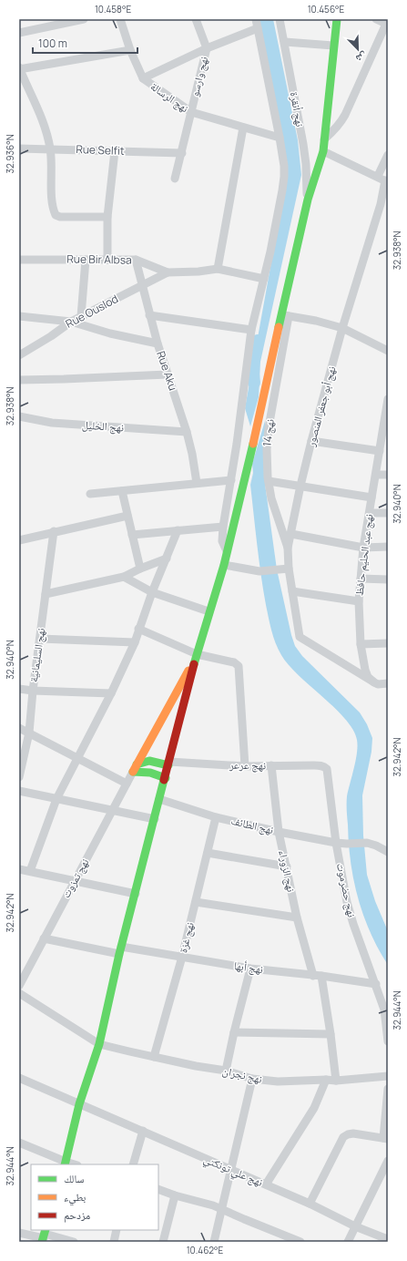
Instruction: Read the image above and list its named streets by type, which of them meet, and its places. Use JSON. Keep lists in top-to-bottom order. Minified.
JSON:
{"streets":{"street":["نهج وارسو","نهج الرسالة","نهج أنقرة","Rue Selfit","Rue Bir Albsa","Rue Ouslod","Rue Aku","نهج أبو جعفر المنصور","نهج الخليل","نهج 14","نهج عبد الحليم حافظ","نهج السليمانية","نهج عرعر","نهج الطائف","نهج الزوراء","نهج تمزوت","نهج حضرموت","نهج غزة","نهج أبها","نهج نجران","نهج علي تونكتي"]},"crossings":[["نهج وارسو","نهج الرسالة"],["نهج وارسو","Rue Selfit"],["Rue Bir Albsa","Rue Ouslod"],["Rue Bir Albsa","Rue Aku"],["Rue Ouslod","Rue Aku"],["Rue Aku","نهج الخليل"],["نهج أبو جعفر المنصور","نهج 14"],["نهج أبو جعفر المنصور","نهج عبد الحليم حافظ"],["نهج عرعر","نهج الزوراء"],["نهج عرعر","نهج حضرموت"],["نهج الطائف","نهج الزوراء"],["نهج الطائف","نهج حضرموت"],["نهج الطائف","نهج غزة"],["نهج الزوراء","نهج أبها"],["نهج الزوراء","نهج نجران"],["نهج تمزوت","نهج أبها"],["نهج حضرموت","نهج أبها"],["نهج غزة","نهج أبها"],["نهج غزة","نهج نجران"]],"legend":["سالك","بطيء","مزدحم"],"scale_bar":"100 m","north":"bottom right","coordinates":["10.458°E","10.456°E","32.936°N","32.938°N","32.940°N","32.942°N","32.944°N","10.462°E"]}
